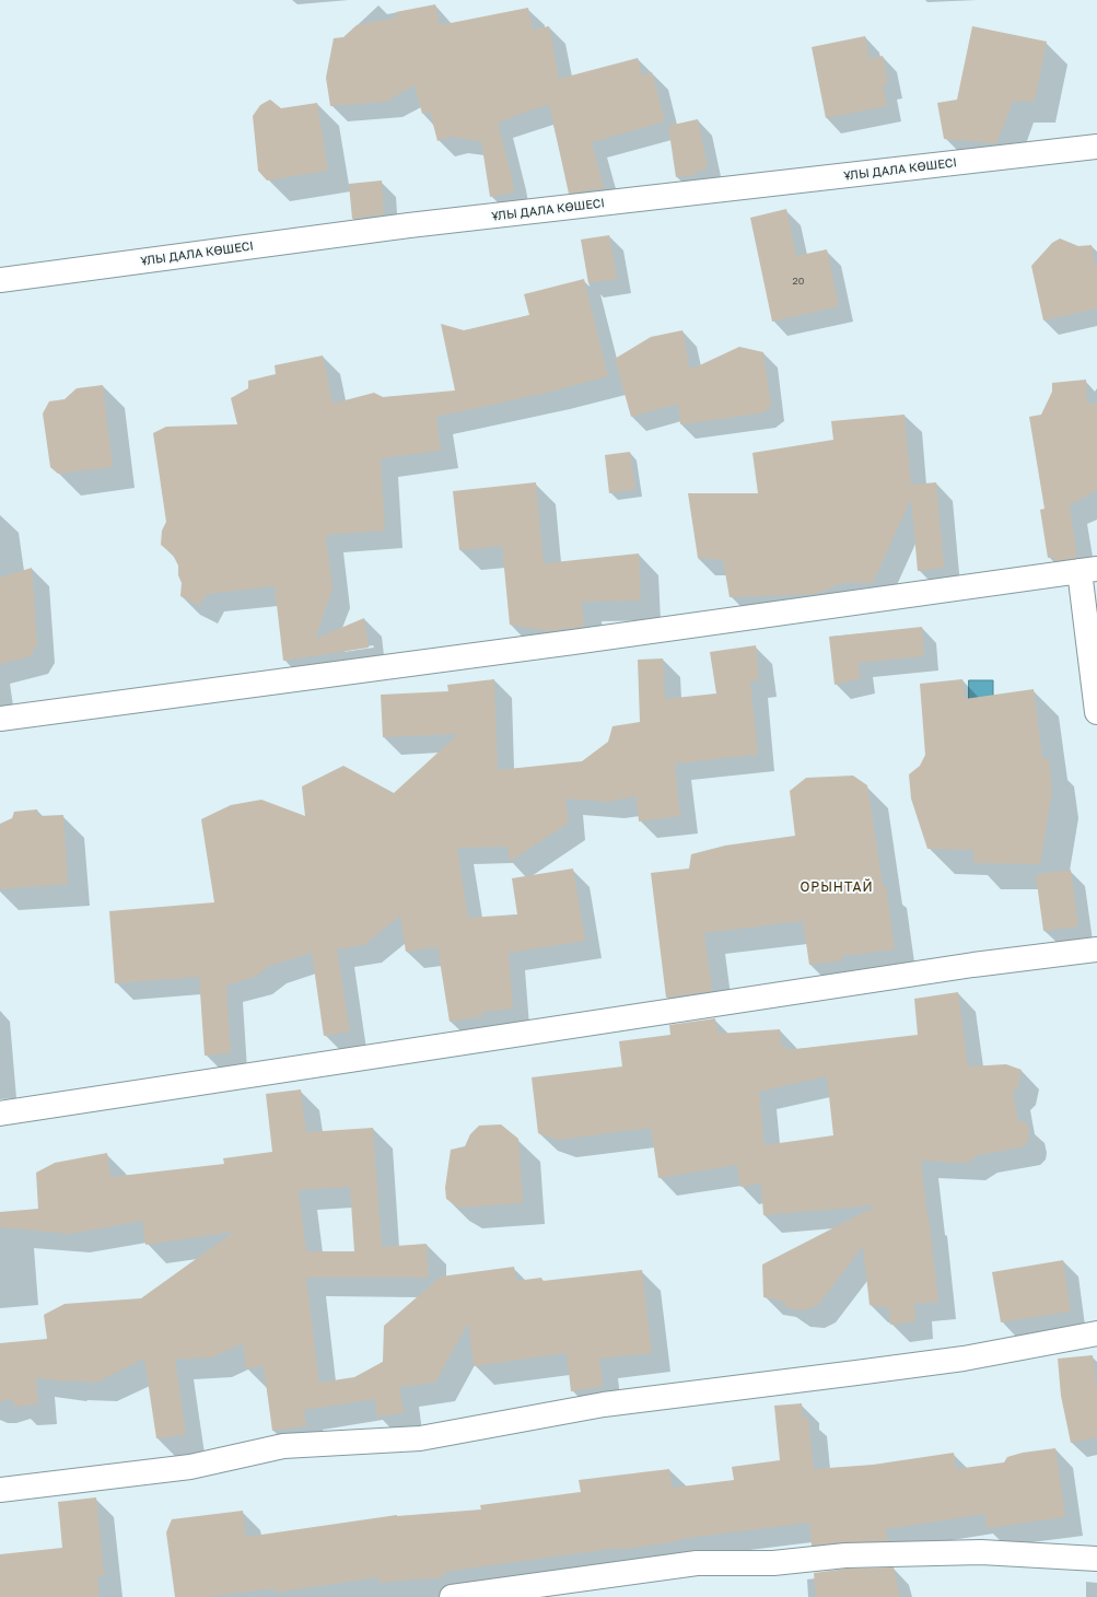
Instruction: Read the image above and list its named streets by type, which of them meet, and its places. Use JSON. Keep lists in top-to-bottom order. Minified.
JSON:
{"streets":{"street":["ҰЛЫ ДАЛА КӨШЕСІ"]},"districts":["ОРЫНТАЙ"],"house_numbers":["20"]}
